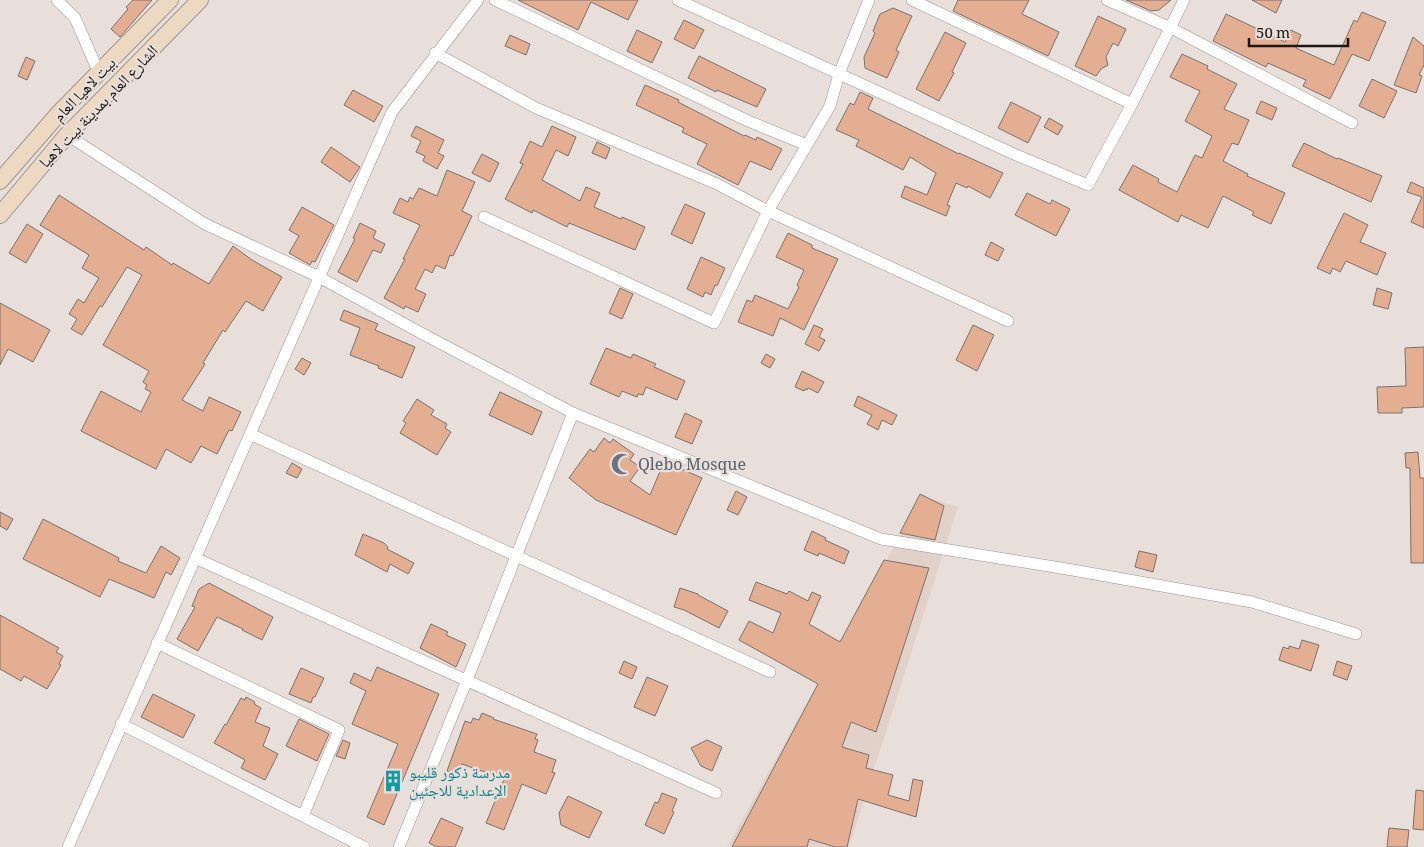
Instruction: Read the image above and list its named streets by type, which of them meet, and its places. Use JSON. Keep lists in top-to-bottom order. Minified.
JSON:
{"streets":{"main road":["بيت لاهيا العام","الشارع العام بمدينة بيت لاهيا"]},"places":{"mosque":["Qlebo Mosque"],"building":["مدرسة ذكور قليبو الإعدادية للاجئين"]},"scale_bar":"50 m"}
